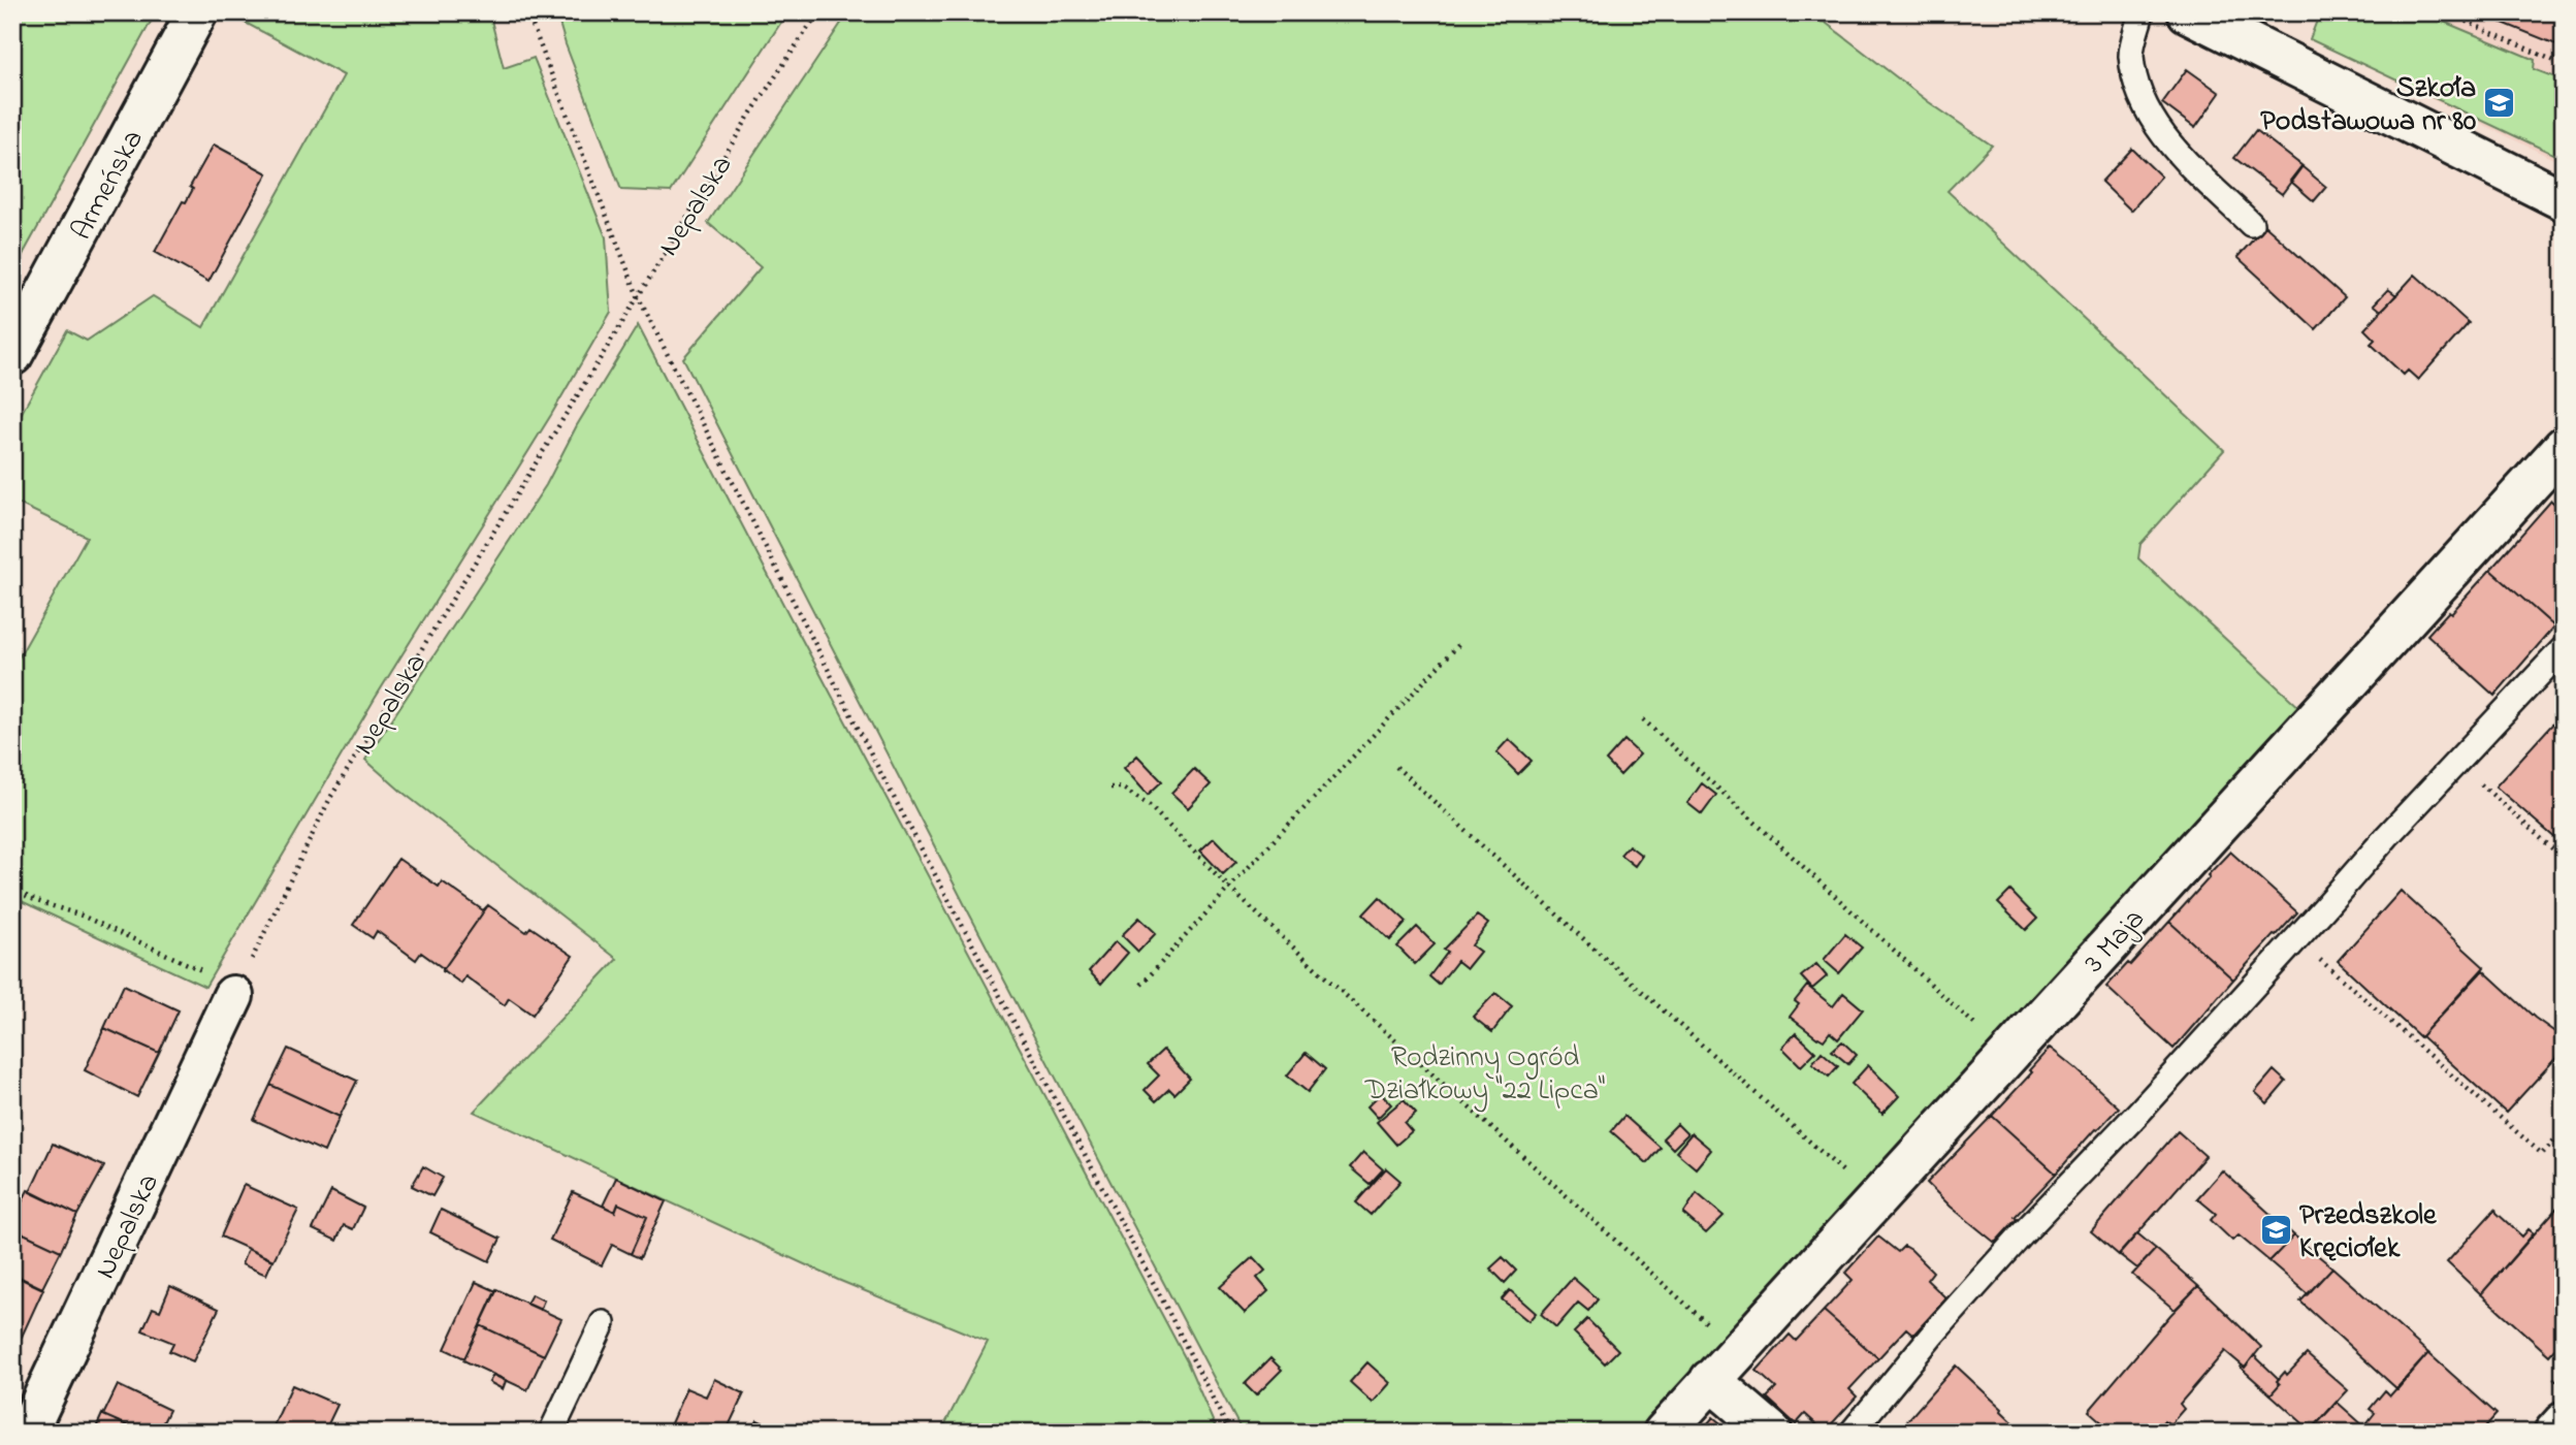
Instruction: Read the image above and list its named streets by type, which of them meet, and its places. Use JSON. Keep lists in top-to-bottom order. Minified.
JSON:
{"streets":{"street":["Armeńska","Nepalska","3 Maja"]},"parks":["Rodzinny Ogród Działkowy \"22 Lipca\""],"places":{"school or university":["Szkoła Podstawowa nr 80","Przedszkole Kręciołek"]}}
